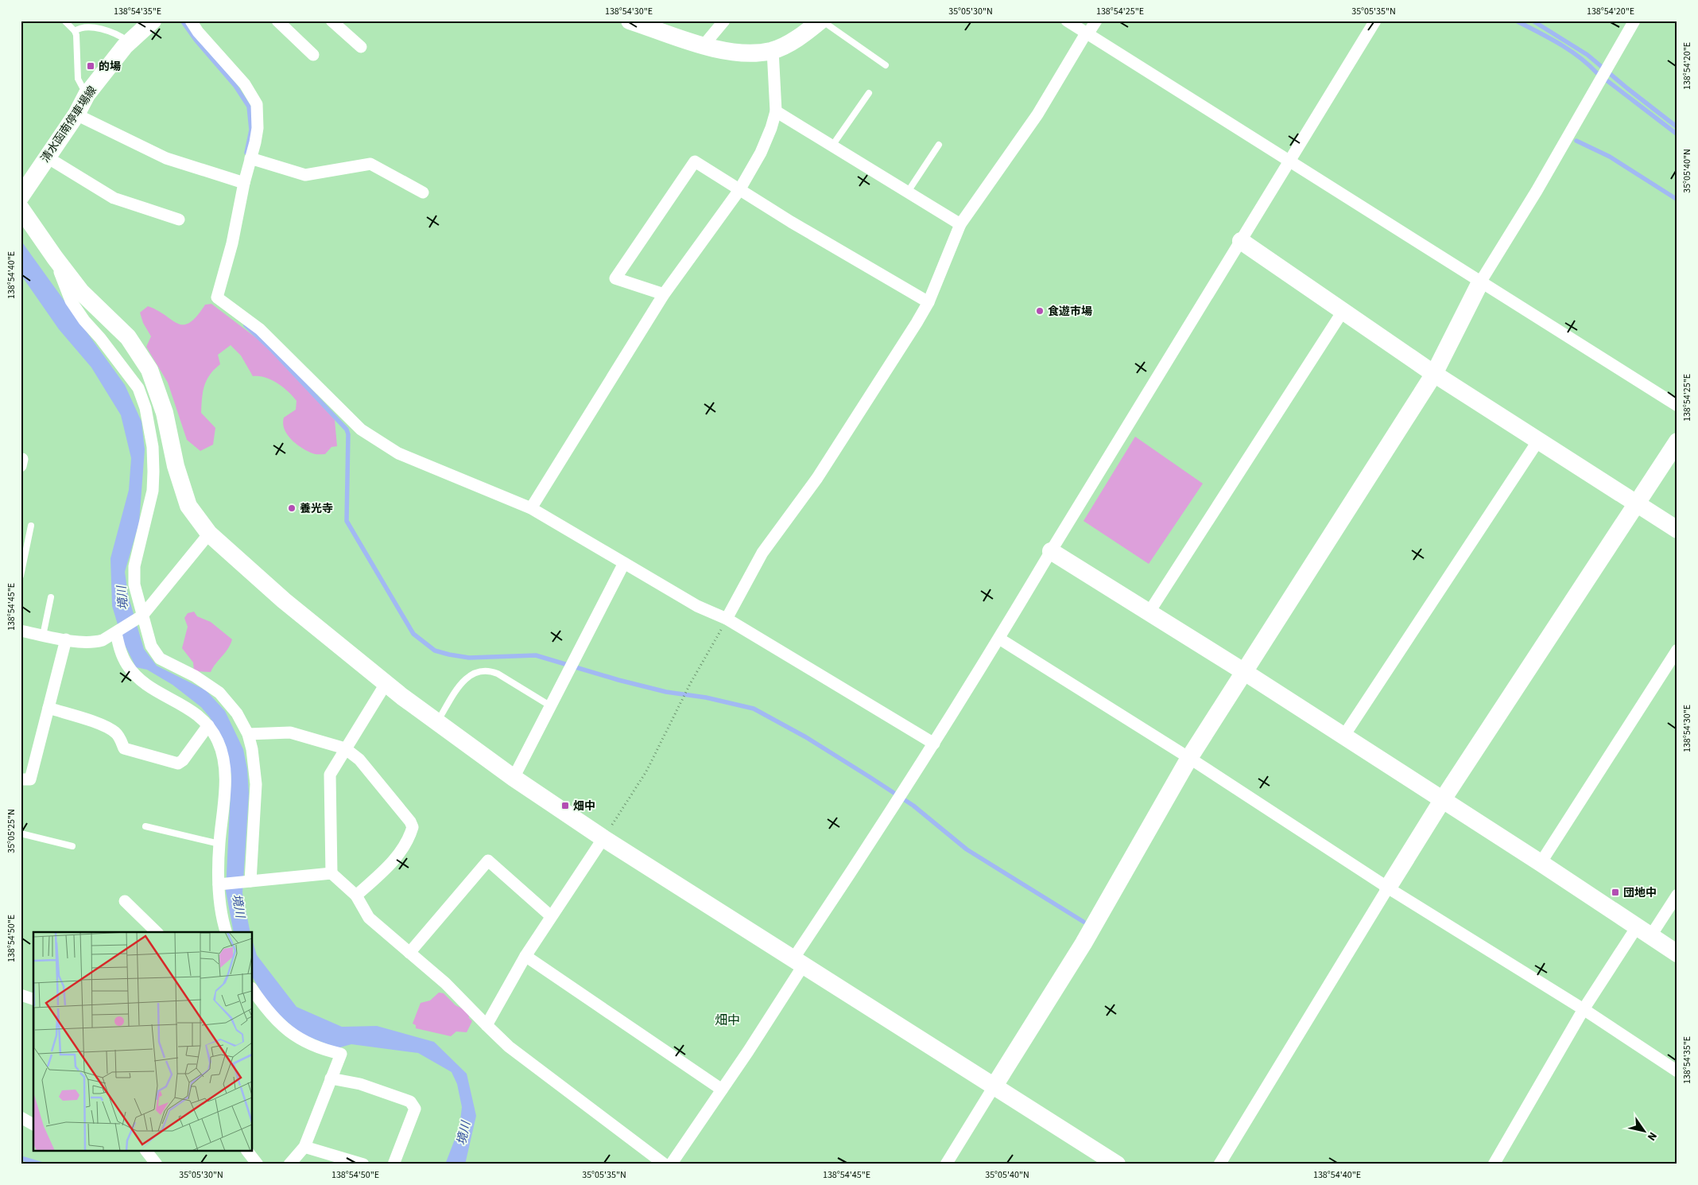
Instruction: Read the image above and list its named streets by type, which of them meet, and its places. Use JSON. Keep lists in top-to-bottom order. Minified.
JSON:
{"streets":{"street":["清水函南停車場線"]},"districts":["畑中"],"water":["境川"],"places":{"transit":["的場","畑中","団地中"],"other":["食遊市場","養光寺"]},"north":"bottom right","coordinates":["138°54'35\"E","138°54'30\"E","35°05'30\"N","138°54'25\"E","35°05'35\"N","138°54'20\"E","35°05'40\"N","138°54'40\"E","138°54'45\"E","35°05'25\"N","138°54'50\"E"]}
